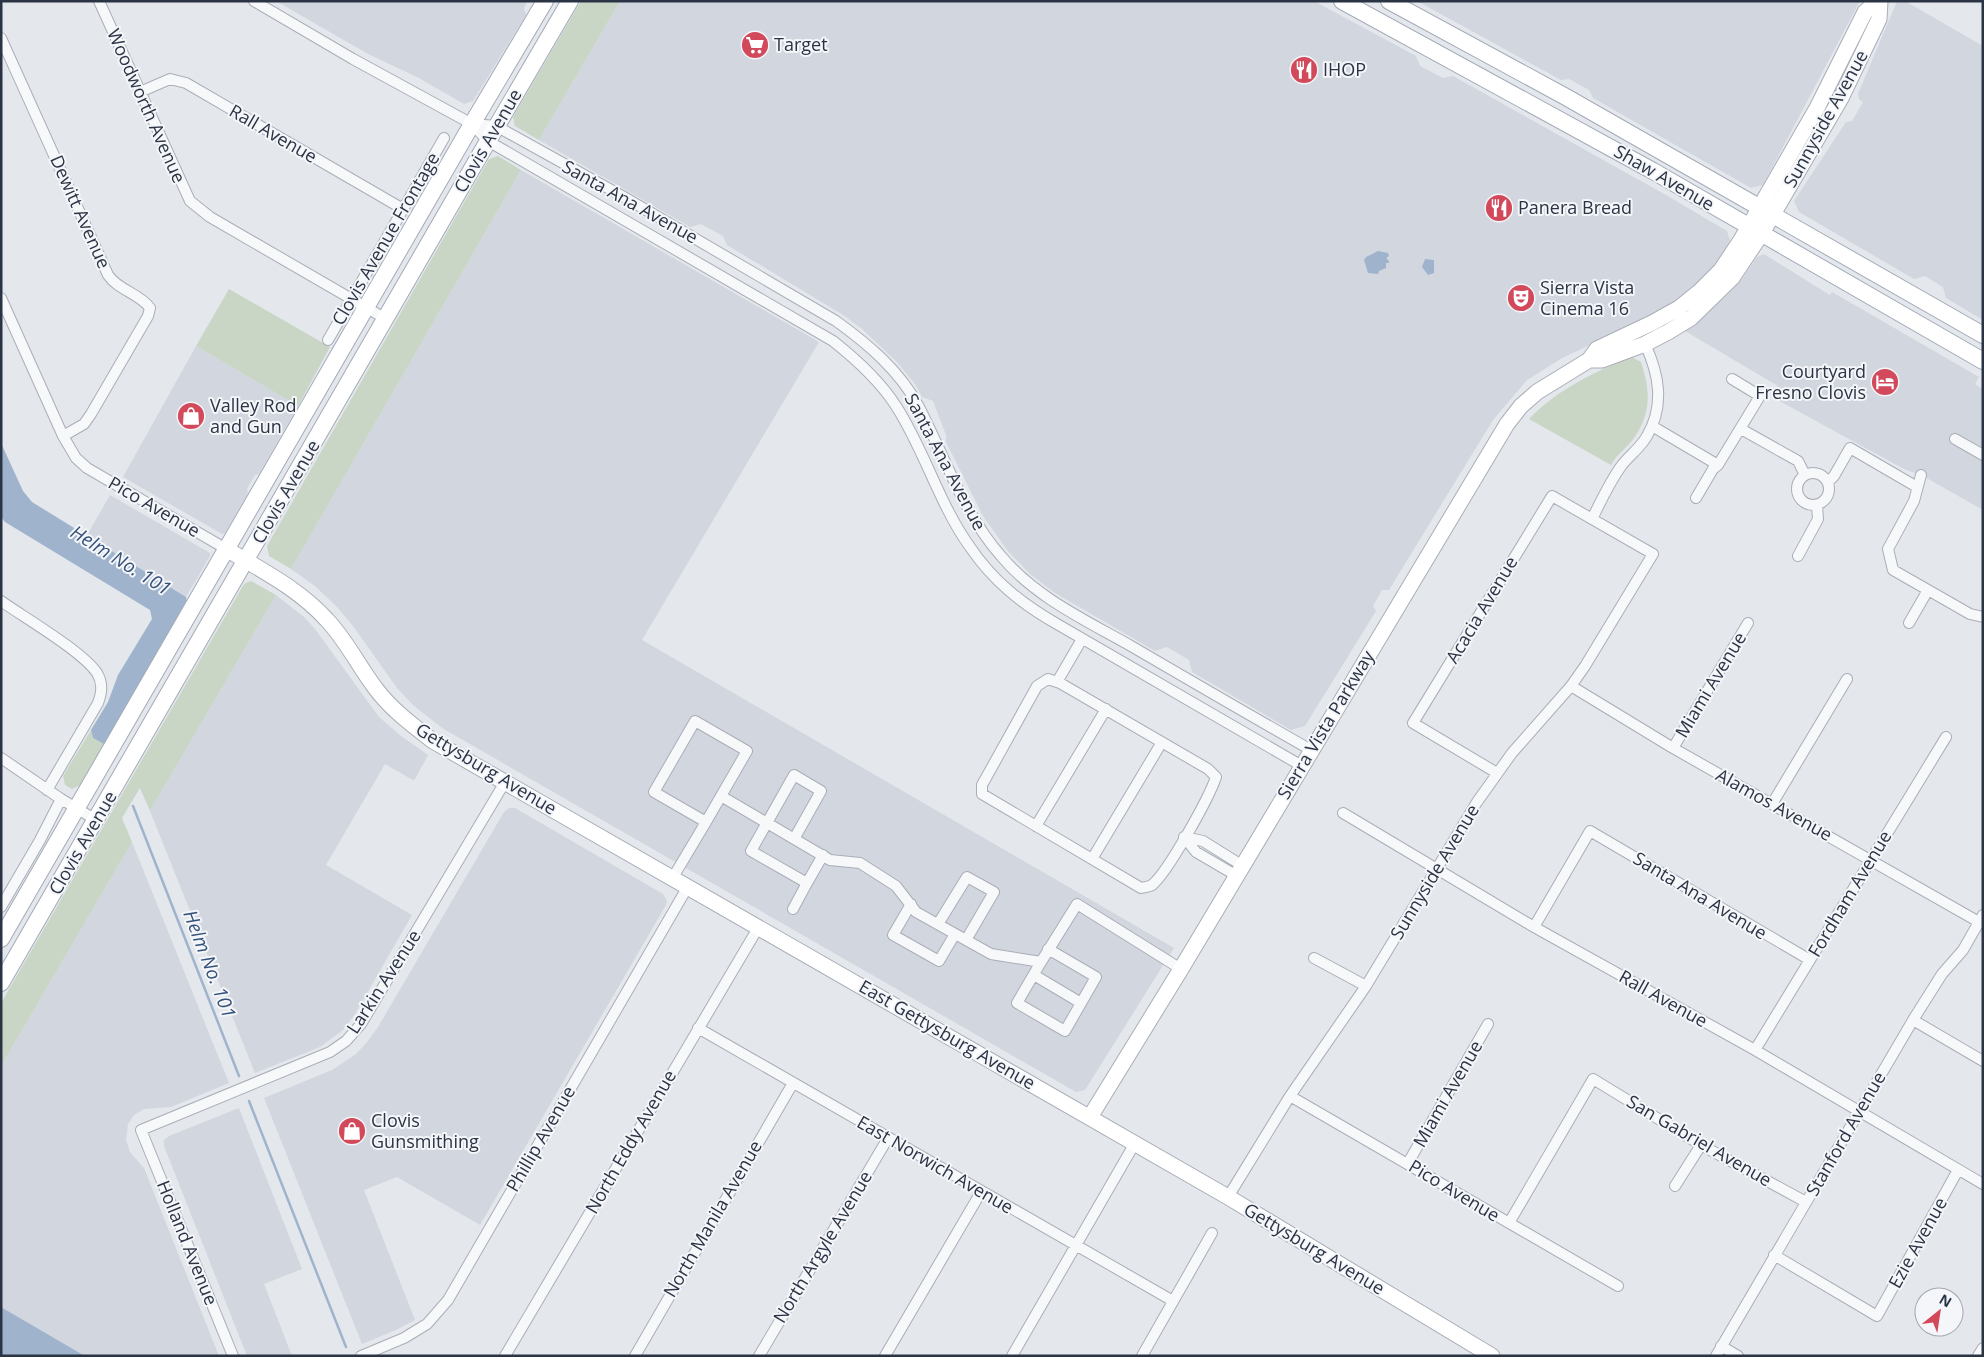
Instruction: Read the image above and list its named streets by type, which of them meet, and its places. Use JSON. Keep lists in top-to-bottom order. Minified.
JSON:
{"streets":{"main road":["Sunnyside Avenue","Clovis Avenue","Shaw Avenue","Sierra Vista Parkway","Gettysburg Avenue","East Gettysburg Avenue"],"street":["Woodworth Avenue","Rall Avenue","Santa Ana Avenue","Dewitt Avenue","Clovis Avenue Frontage","Pico Avenue","Acacia Avenue","Miami Avenue","Alamos Avenue","Fordham Avenue","Larkin Avenue","Stanford Avenue","Phillip Avenue","San Gabriel Avenue","North Eddy Avenue","East Norwich Avenue","North Manila Avenue","Holland Avenue","Ezie Avenue","North Argyle Avenue"]},"crossings":[["Woodworth Avenue","Rall Avenue"],["Woodworth Avenue","Clovis Avenue Frontage"],["Sunnyside Avenue","Rall Avenue"],["Sunnyside Avenue","Shaw Avenue"],["Sunnyside Avenue","Pico Avenue"],["Sunnyside Avenue","Acacia Avenue"],["Sunnyside Avenue","Sierra Vista Parkway"],["Sunnyside Avenue","Gettysburg Avenue"],["Sunnyside Avenue","Alamos Avenue"],["Rall Avenue","Santa Ana Avenue"],["Rall Avenue","Clovis Avenue Frontage"],["Rall Avenue","Fordham Avenue"],["Rall Avenue","Stanford Avenue"],["Rall Avenue","Ezie Avenue"],["Clovis Avenue","Santa Ana Avenue"],["Clovis Avenue","Pico Avenue"],["Clovis Avenue","Gettysburg Avenue"],["Shaw Avenue","Sierra Vista Parkway"],["Santa Ana Avenue","Sierra Vista Parkway"],["Santa Ana Avenue","Fordham Avenue"],["Dewitt Avenue","Pico Avenue"],["Pico Avenue","Miami Avenue"],["Pico Avenue","Gettysburg Avenue"],["Pico Avenue","San Gabriel Avenue"],["Miami Avenue","Alamos Avenue"],["Sierra Vista Parkway","East Gettysburg Avenue"],["Gettysburg Avenue","Larkin Avenue"],["Gettysburg Avenue","East Gettysburg Avenue"],["Gettysburg Avenue","Phillip Avenue"],["Gettysburg Avenue","North Eddy Avenue"],["Alamos Avenue","Fordham Avenue"],["Alamos Avenue","Stanford Avenue"],["Larkin Avenue","Holland Avenue"],["East Gettysburg Avenue","North Eddy Avenue"],["Stanford Avenue","San Gabriel Avenue"],["Stanford Avenue","Ezie Avenue"],["North Eddy Avenue","East Norwich Avenue"],["East Norwich Avenue","North Manila Avenue"],["East Norwich Avenue","North Argyle Avenue"]],"water":["Helm No. 101"],"places":{"supermarket":["Target"],"restaurant":["IHOP","Panera Bread"],"theatre":["Sierra Vista Cinema 16"],"hotel":["Courtyard Fresno Clovis"],"shop":["Valley Rod and Gun","Clovis Gunsmithing"]},"north":"top right"}
